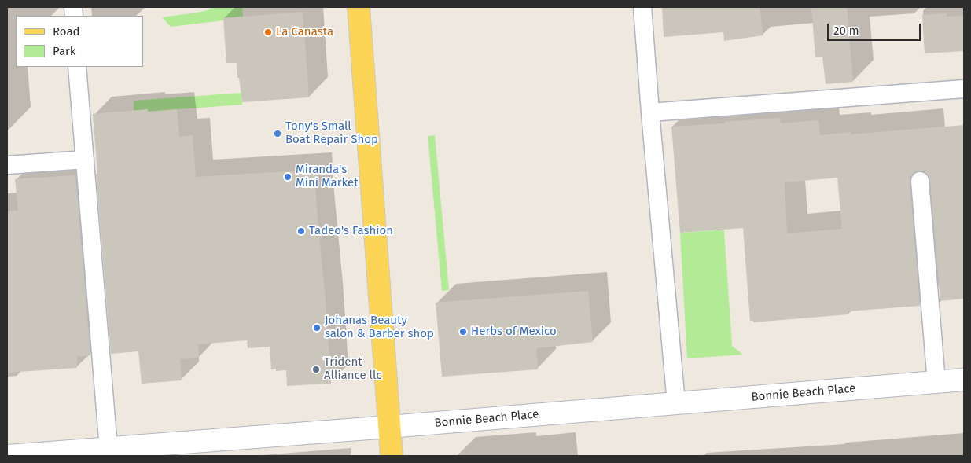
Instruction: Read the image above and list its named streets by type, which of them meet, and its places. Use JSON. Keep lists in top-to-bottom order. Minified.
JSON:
{"streets":{"street":["Bonnie Beach Place"]},"places":["La Canasta","Tony's Small Boat Repair Shop","Miranda's Mini Market","Tadeo's Fashion","Johanas Beauty salon & Barber shop","Herbs of Mexico","Trident Alliance llc"],"legend":["Road","Park"],"scale_bar":"20 m"}
